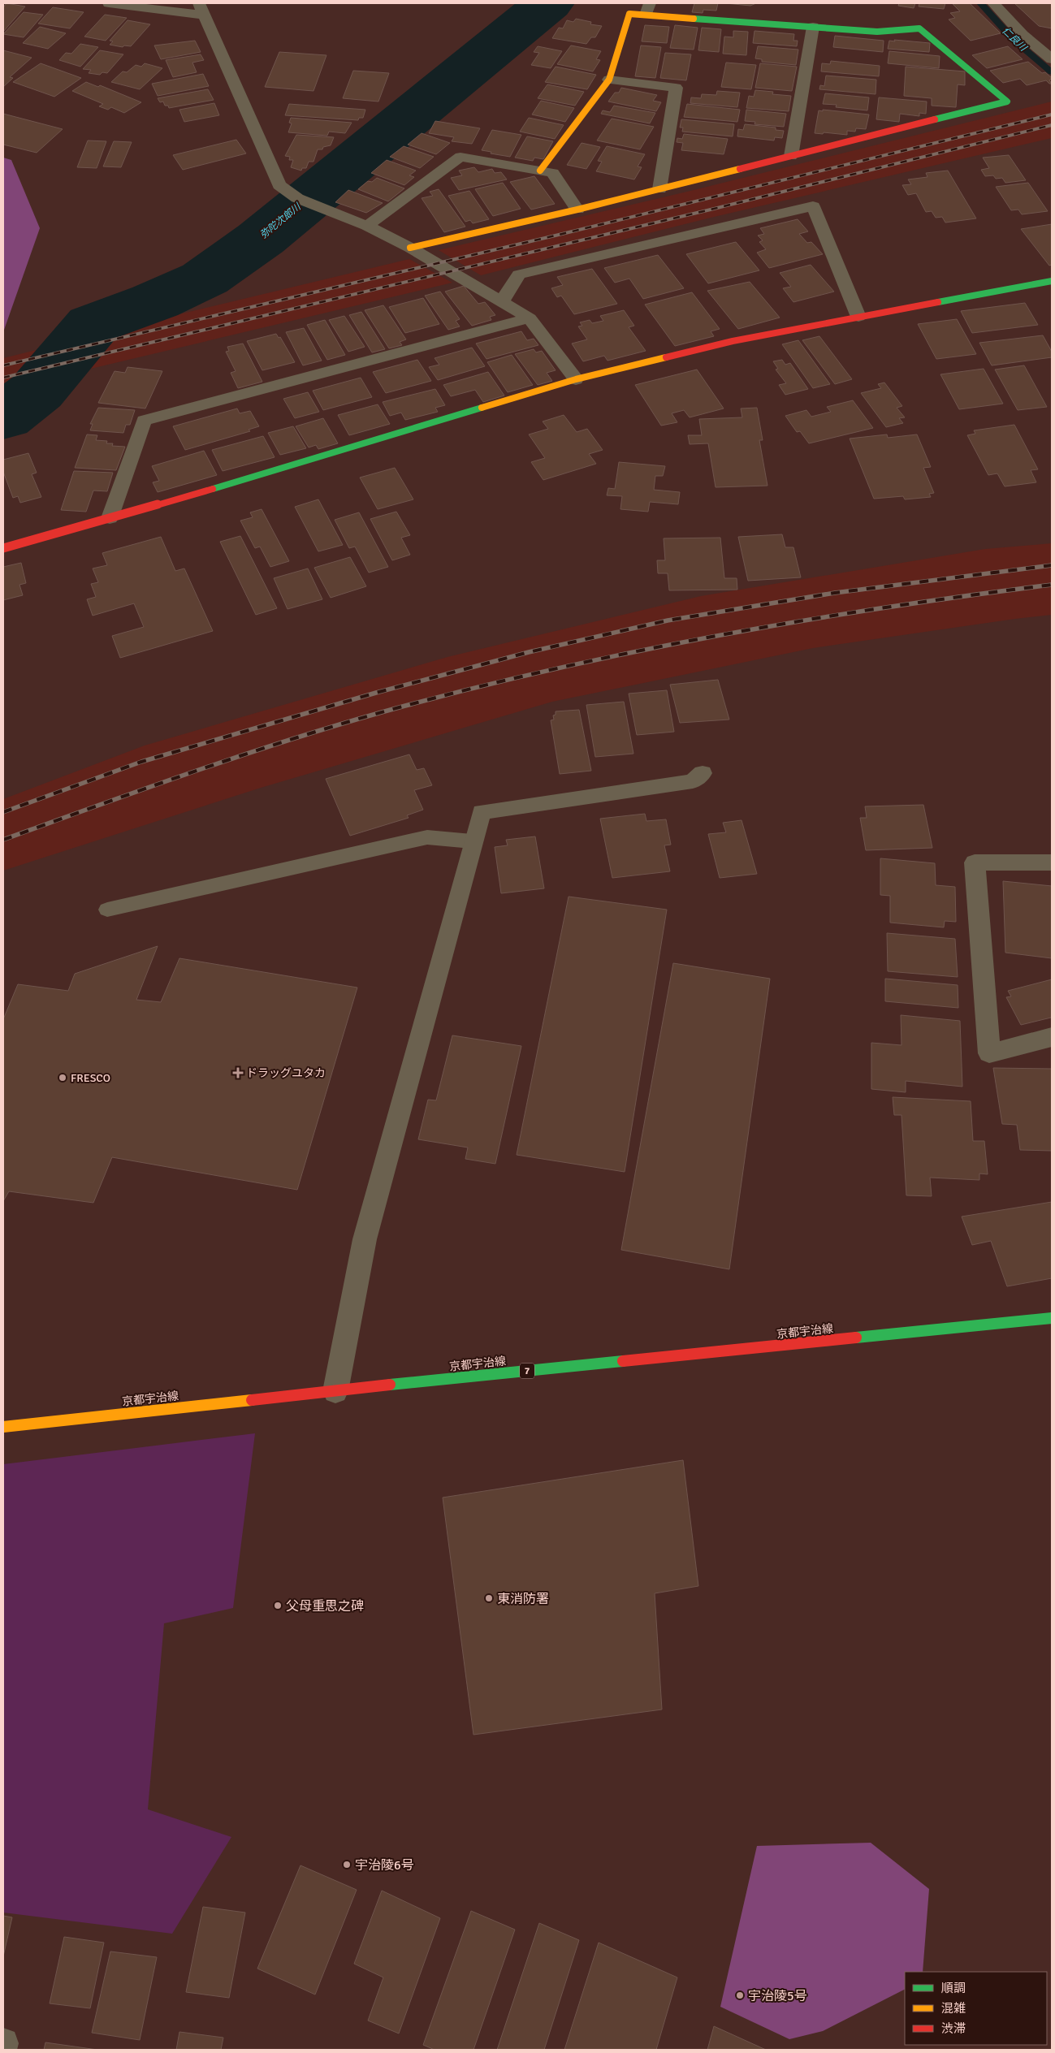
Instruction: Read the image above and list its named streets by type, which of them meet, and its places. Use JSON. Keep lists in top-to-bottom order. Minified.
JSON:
{"streets":{"street":["京都宇治線","7"]},"water":["仁良川","弥陀次郎川"],"places":{"health":["ドラッグユタカ"],"other":["FRESCO","東消防署","父母重思之碑","宇治陵6号","宇治陵5号"]},"legend":["順調","混雑","渋滞"]}
